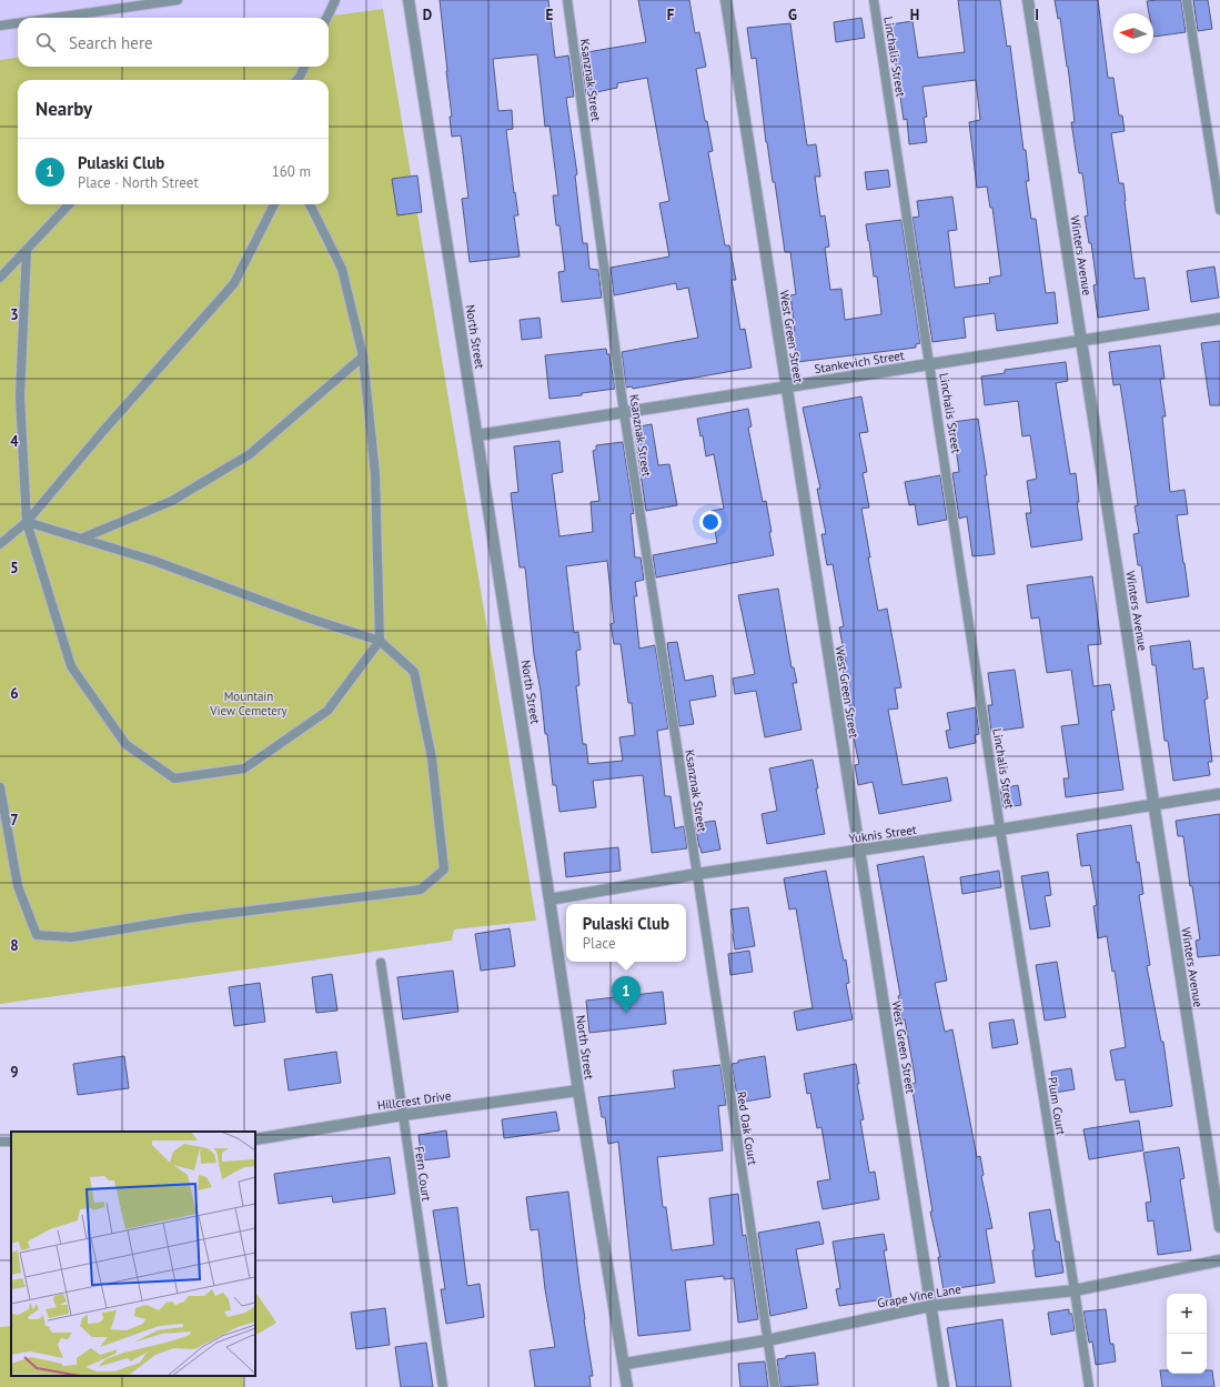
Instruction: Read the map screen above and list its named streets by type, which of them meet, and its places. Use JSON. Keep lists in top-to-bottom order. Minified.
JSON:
{"streets":{"street":["Winters Avenue","North Street","West Green Street","Stankevich Street","Yuknis Street","Hillcrest Drive","Grape Vine Lane"],"lane":["Linchalis Street","Ksanznak Street","Plum Court","Red Oak Court","Fern Court"]},"crossings":[["Linchalis Street","Stankevich Street"],["Linchalis Street","Yuknis Street"],["Linchalis Street","Plum Court"],["Ksanznak Street","Stankevich Street"],["Ksanznak Street","Yuknis Street"],["Ksanznak Street","Red Oak Court"],["Winters Avenue","Stankevich Street"],["Winters Avenue","Yuknis Street"],["North Street","Stankevich Street"],["North Street","Yuknis Street"],["North Street","Hillcrest Drive"],["North Street","Grape Vine Lane"],["West Green Street","Stankevich Street"],["West Green Street","Yuknis Street"],["West Green Street","Grape Vine Lane"],["Yuknis Street","Plum Court"],["Yuknis Street","Red Oak Court"],["Hillcrest Drive","Fern Court"],["Plum Court","Grape Vine Lane"],["Red Oak Court","Grape Vine Lane"]],"parks":["Mountain View Cemetery"],"north":"left","page":{"search":"Search here","heading":"Nearby","list":[{"mark":"1","name":"Pulaski Club","note":"Place · North Street","value":"160 m"}],"popup":["Pulaski Club","Place"],"pins":"1","map_buttons":["+","−"]},"grid":{"columns":["D","E","F","G","H","I"],"rows":["3","4","5","6","7","8","9"]}}
